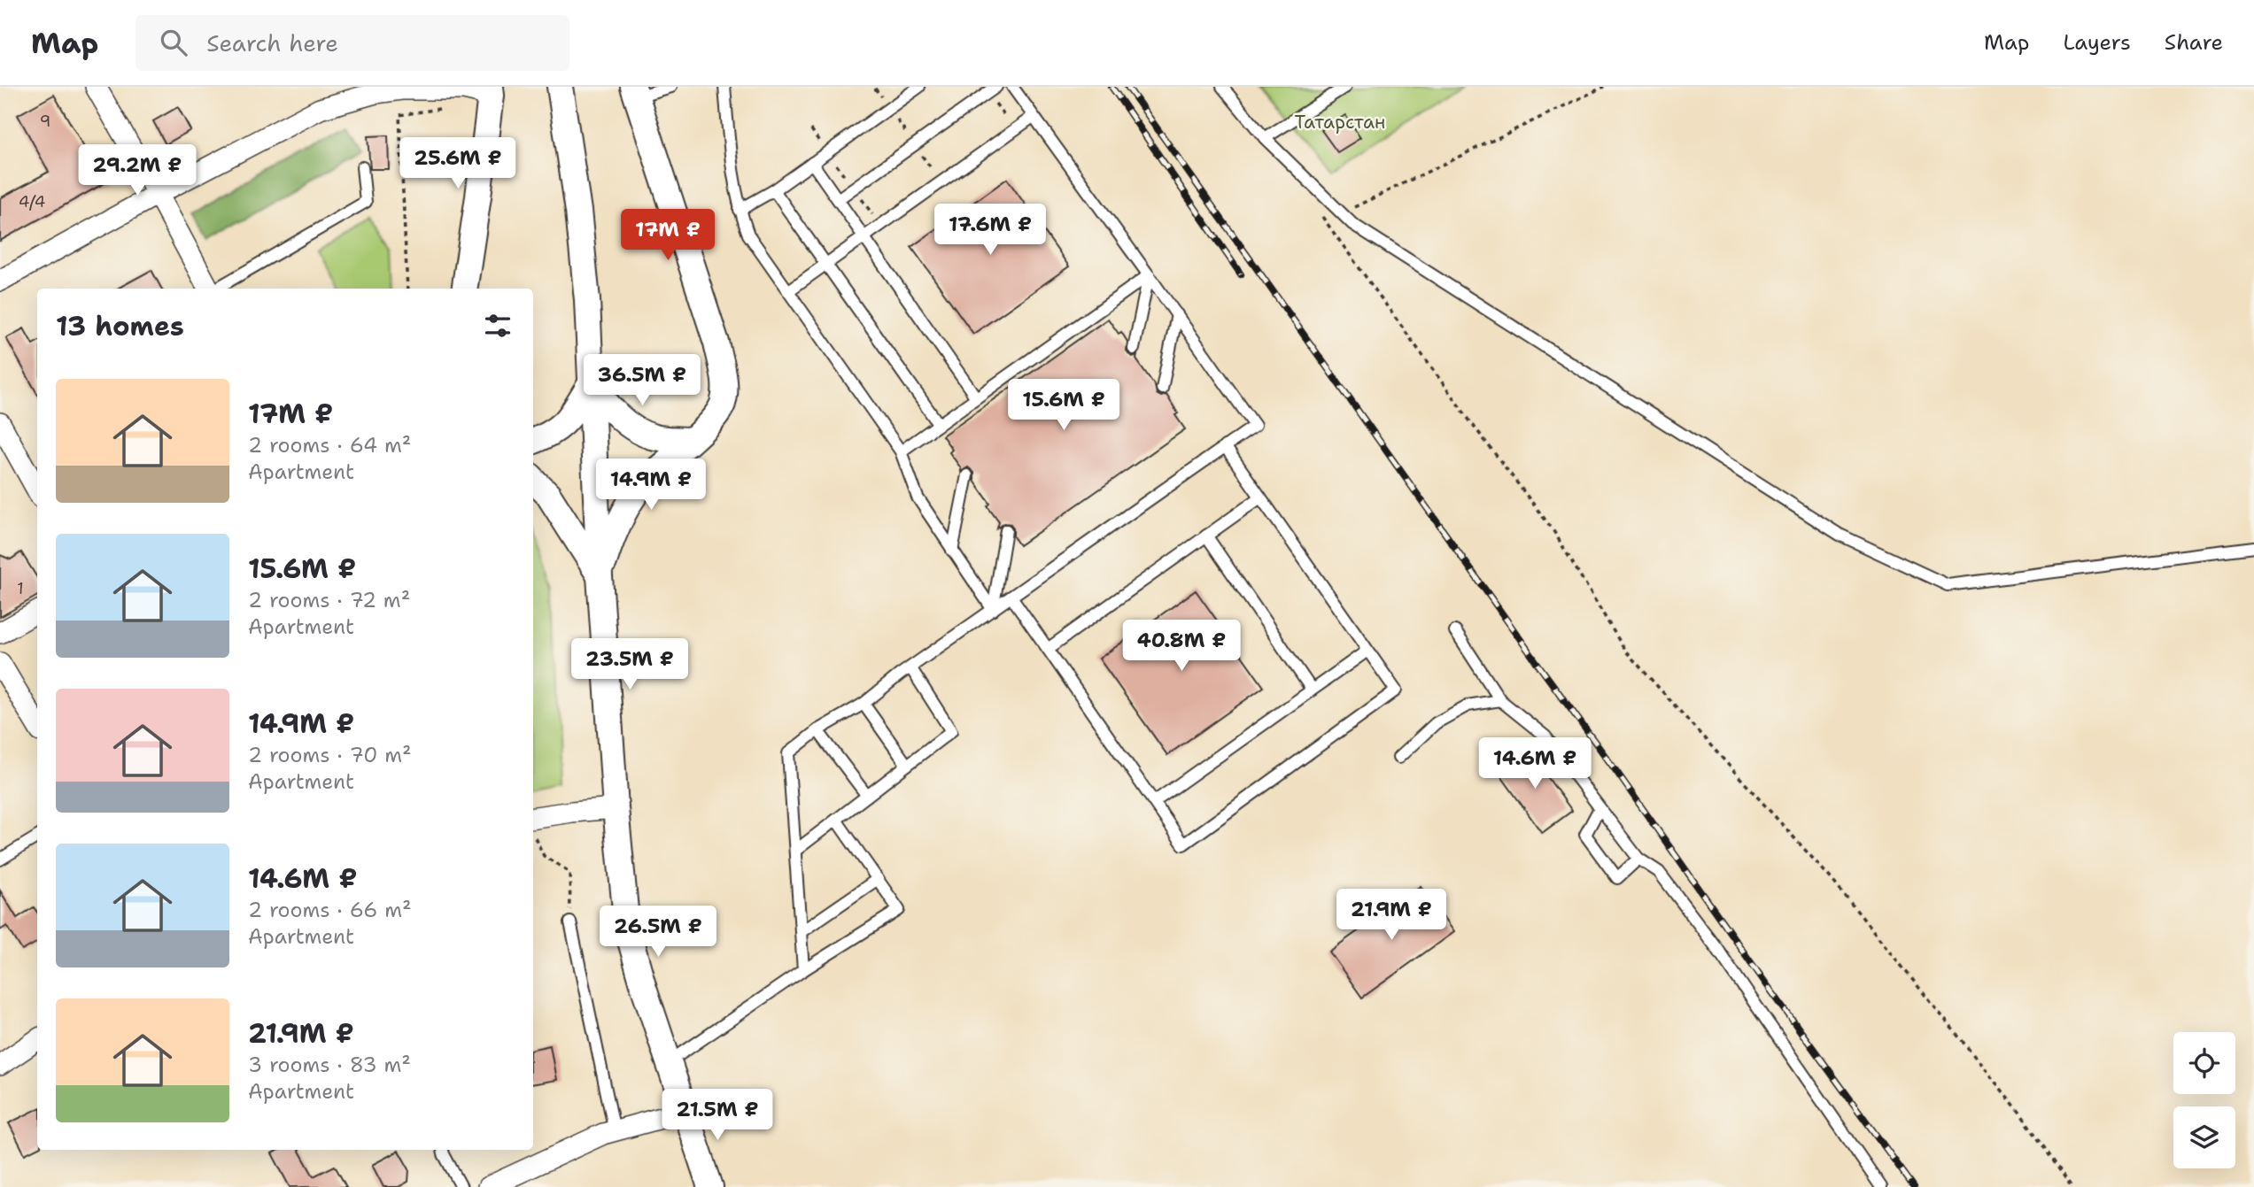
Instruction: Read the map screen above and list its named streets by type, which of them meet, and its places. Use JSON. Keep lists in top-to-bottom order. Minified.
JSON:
{"parks":["Татарстан"],"house_numbers":["9","4/4","1"],"page":{"header":"Map","search":"Search here","nav":["Map","Layers","Share"],"price":["25.6M ₽","29.2M ₽","17.6M ₽","17M ₽","36.5M ₽","15.6M ₽","14.9M ₽","40.8M ₽","23.5M ₽","14.6M ₽","21.9M ₽","26.5M ₽","21.5M ₽"],"heading":"13 homes","list":[{"name":"17M ₽","note":"2 rooms · 64 m² · Apartment"},{"name":"15.6M ₽","note":"2 rooms · 72 m² · Apartment"},{"name":"14.9M ₽","note":"2 rooms · 70 m² · Apartment"},{"name":"14.6M ₽","note":"2 rooms · 66 m² · Apartment"},{"name":"21.9M ₽","note":"3 rooms · 83 m² · Apartment"}]}}
